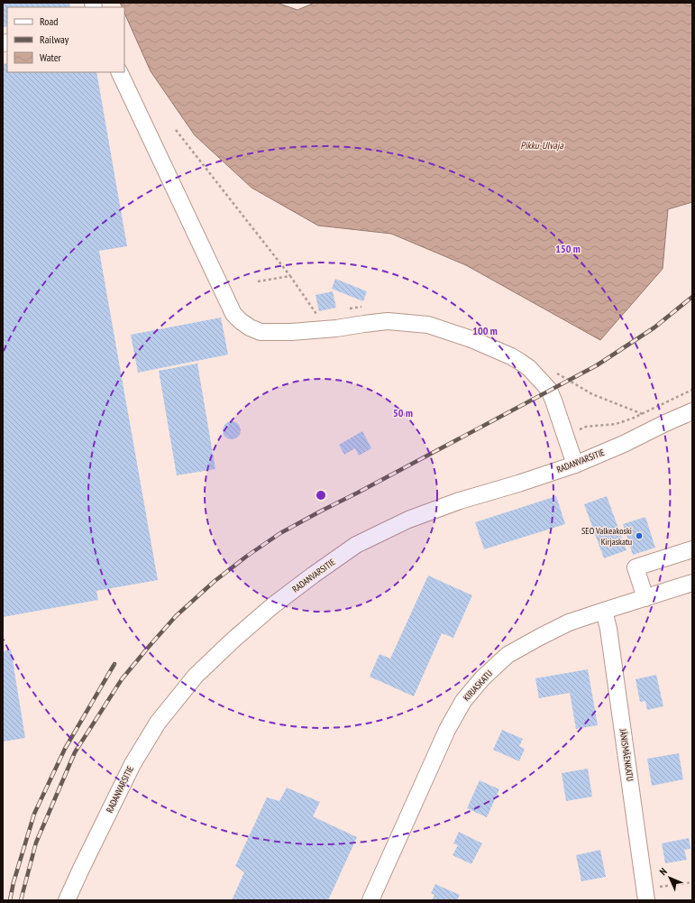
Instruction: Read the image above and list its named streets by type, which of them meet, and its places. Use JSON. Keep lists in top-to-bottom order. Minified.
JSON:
{"streets":{"street":["RADANVARSITIE","KIRJASKATU","JÄNISMÄENKATU"]},"crossings":[["KIRJASKATU","JÄNISMÄENKATU"]],"water":["Pikku-Ulvaja"],"places":["SEO Valkeakoski Kirjaskatu"],"legend":["Road","Railway","Water"],"north":"top left","rings":["150 m","100 m","50 m"]}
